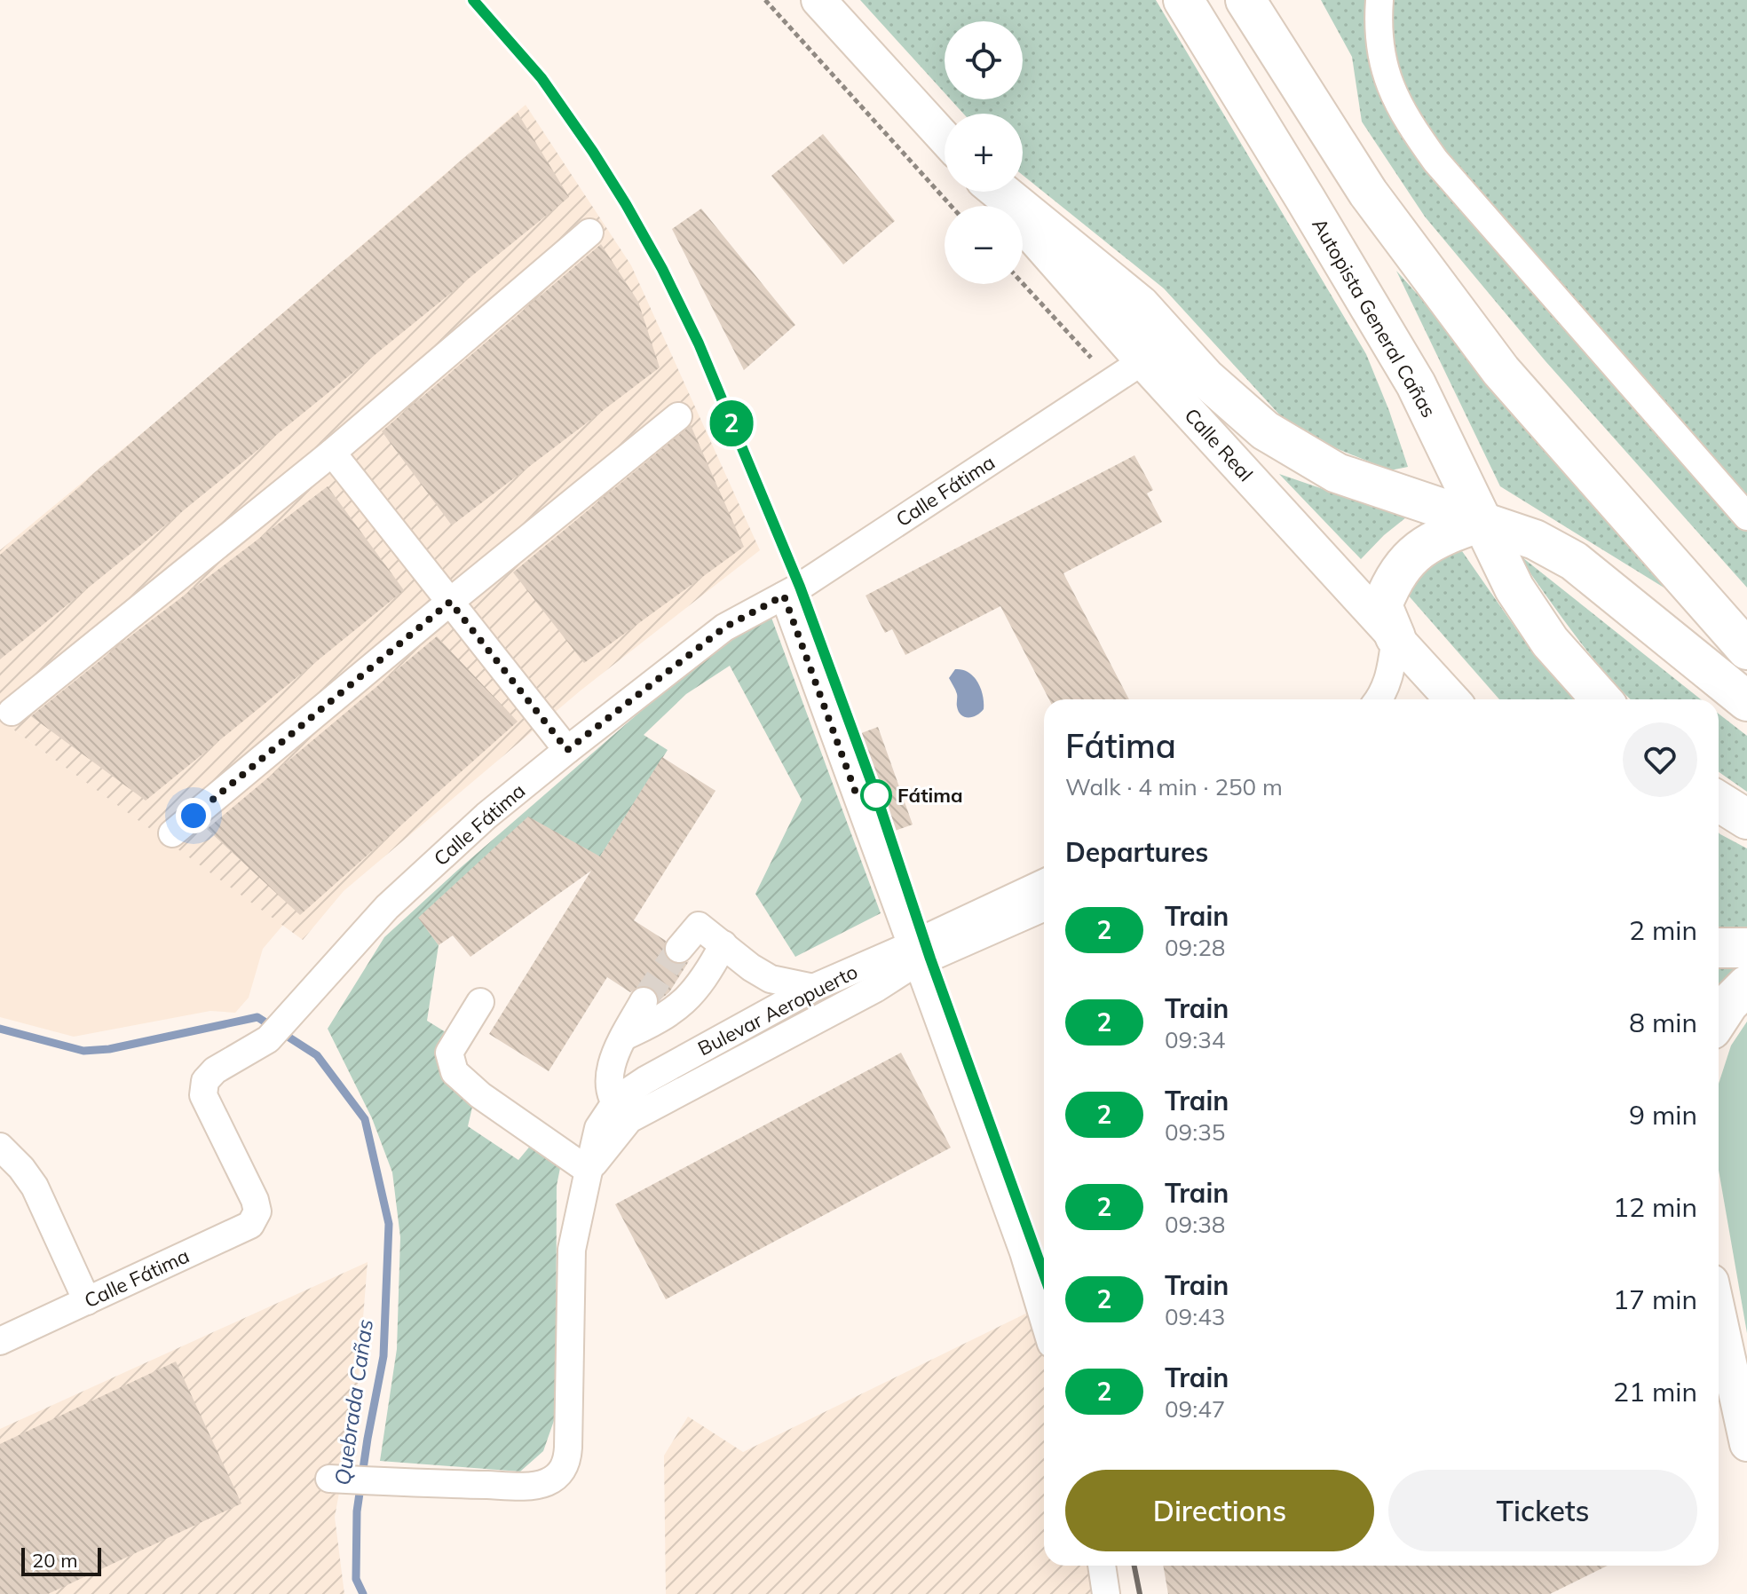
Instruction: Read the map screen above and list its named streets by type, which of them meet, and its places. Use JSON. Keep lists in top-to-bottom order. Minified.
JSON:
{"streets":{"highway":["Autopista General Cañas"],"main road":["Calle Real"],"street":["Calle Fátima","Bulevar Aeropuerto"]},"crossings":[["Calle Real","Calle Fátima"]],"water":["Quebrada Cañas"],"places":["Fátima"],"scale_bar":"20 m","page":{"on_map":"2","map_buttons":["+","−"],"heading":[["Fátima","Walk · 4 min · 250 m"],"Departures"],"list":[{"mark":"2","name":"Train","note":"09:28","value":"2 min"},{"mark":"2","name":"Train","note":"09:34","value":"8 min"},{"mark":"2","name":"Train","note":"09:35","value":"9 min"},{"mark":"2","name":"Train","note":"09:38","value":"12 min"},{"mark":"2","name":"Train","note":"09:43","value":"17 min"},{"mark":"2","name":"Train","note":"09:47","value":"21 min"}],"buttons":["Directions","Tickets"],"scale":"20 m"}}
